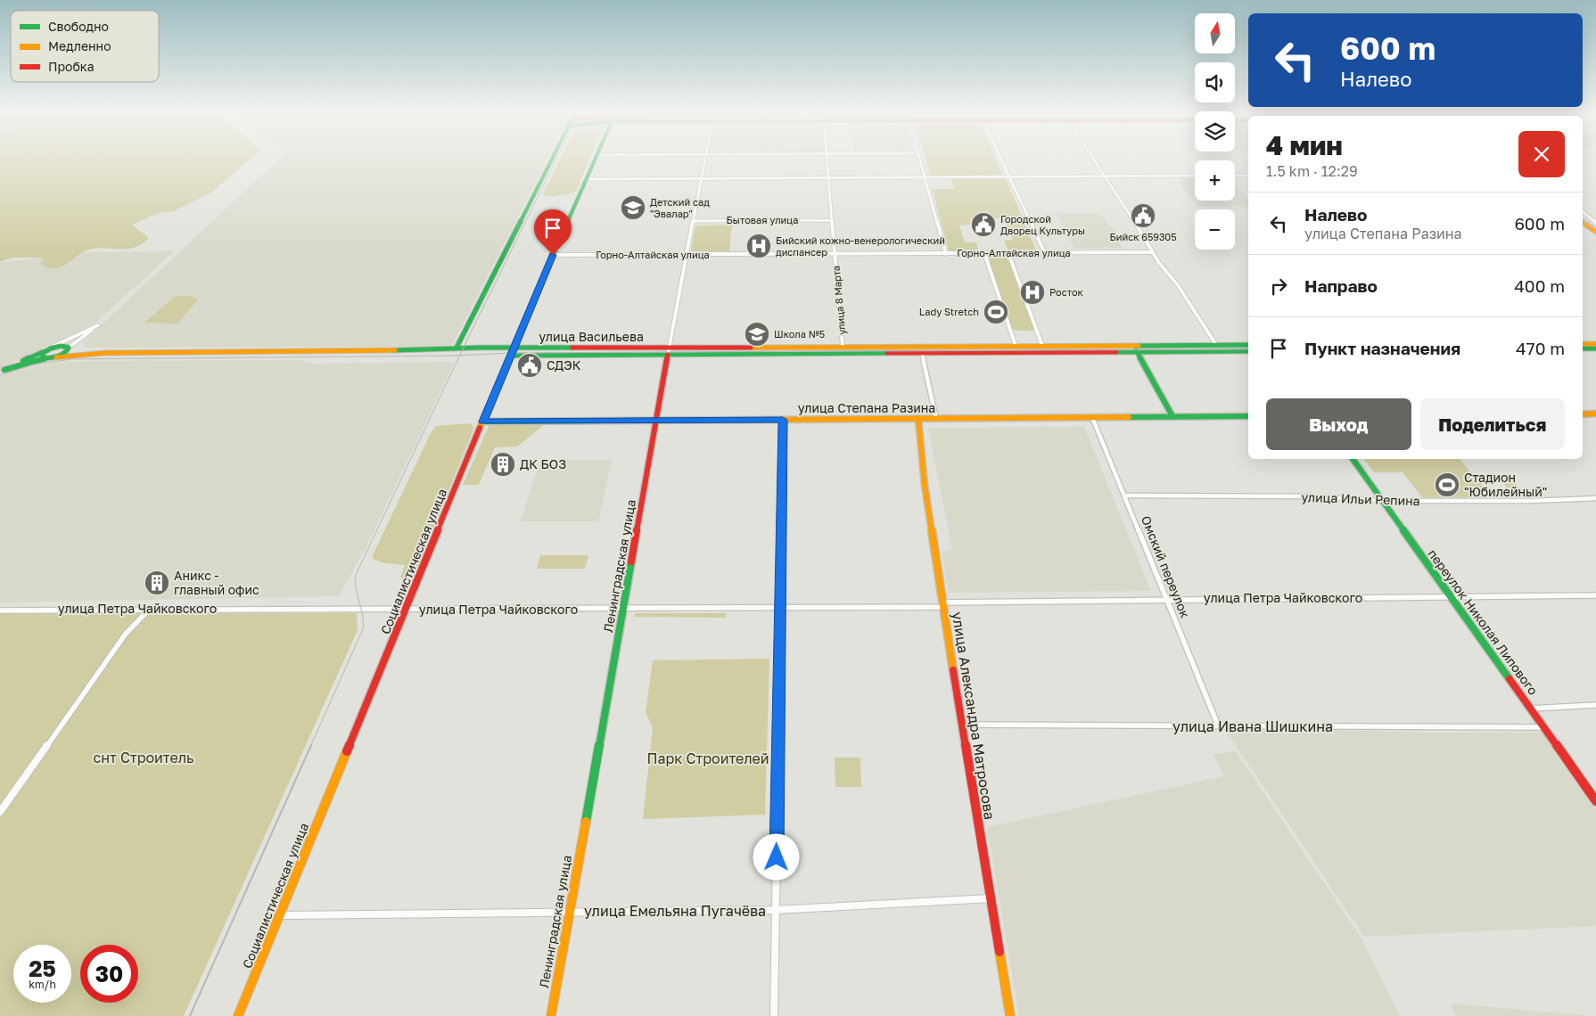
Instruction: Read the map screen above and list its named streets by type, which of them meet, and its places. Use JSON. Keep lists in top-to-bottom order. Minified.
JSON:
{"streets":{"street":["Бытовая улица","Горно-Алтайская улица","улица 8 Марта","улица Васильева","улица Степана Разина","улица Ильи Репина","Социалистическая улица","Ленинградская улица","Омский переулок","улица Петра Чайковского","переулок Николая Липового","улица Александра Матросова","улица Ивана Шишкина","улица Емельяна Пугачёва"]},"crossings":[["Бытовая улица","улица 8 Марта"],["Бытовая улица","Ленинградская улица"],["Горно-Алтайская улица","улица 8 Марта"],["Горно-Алтайская улица","Социалистическая улица"],["Горно-Алтайская улица","Ленинградская улица"],["улица Васильева","Социалистическая улица"],["улица Васильева","Ленинградская улица"],["улица Степана Разина","Социалистическая улица"],["улица Степана Разина","Ленинградская улица"],["улица Степана Разина","Омский переулок"],["улица Степана Разина","улица Александра Матросова"],["улица Ильи Репина","Омский переулок"],["улица Ильи Репина","переулок Николая Липового"],["Социалистическая улица","улица Петра Чайковского"],["Социалистическая улица","улица Емельяна Пугачёва"],["Ленинградская улица","улица Петра Чайковского"],["Ленинградская улица","улица Емельяна Пугачёва"],["Омский переулок","улица Петра Чайковского"],["Омский переулок","улица Ивана Шишкина"],["улица Петра Чайковского","переулок Николая Липового"],["улица Петра Чайковского","улица Александра Матросова"],["переулок Николая Липового","улица Ивана Шишкина"],["улица Александра Матросова","улица Ивана Шишкина"],["улица Александра Матросова","улица Емельяна Пугачёва"]],"parks":["снт Строитель","Парк Строителей"],"places":{"school or university":["Детский сад \"Эвалар\"","Школа №5"],"public building":["Бийск 659305","Городской Дворец Культуры","СДЭК"],"hospital":["Бийский кожно-венерологический диспансер","Росток"],"sports":["Lady Stretch","Стадион \"Юбилейный\""],"building":["ДК БОЗ","Аникс - главный офис"]},"legend":["Свободно","Медленно","Пробка"],"north":"top","page":{"map_buttons":["+","−"],"turn":["600 m","Налево"],"heading":["4 мин","1.5 km · 12:29"],"list":[{"name":"Налево","note":"улица Степана Разина","value":"600 m"},{"name":"Направо","value":"400 m"},{"name":"Пункт назначения","value":"470 m"}],"buttons":["Выход","Поделиться"],"speed":"25 km/h","limit":"30"}}
